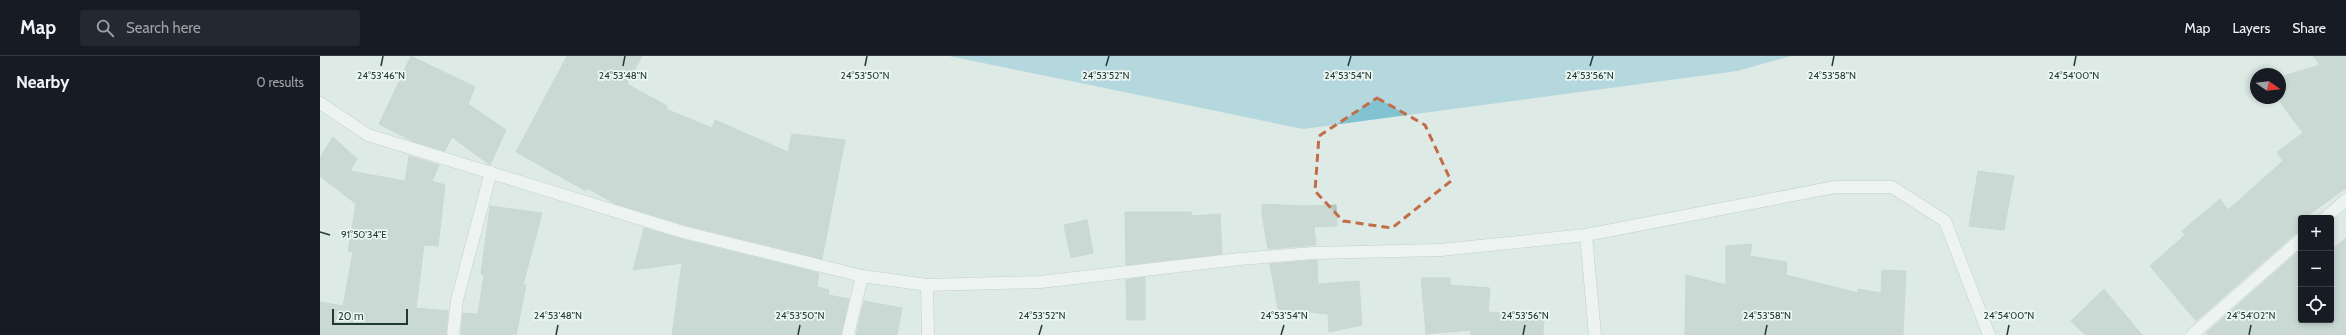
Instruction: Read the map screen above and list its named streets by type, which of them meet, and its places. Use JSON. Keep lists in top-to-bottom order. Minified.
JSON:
{"scale_bar":"20 m","north":"right","page":{"header":"Map","search":"Search here","nav":["Map","Layers","Share"],"heading":["Nearby","0 results"],"map_buttons":["+","−"],"scale":"20 m"},"coordinates":["24°53'46\"N","24°53'48\"N","24°53'50\"N","24°53'52\"N","24°53'54\"N","24°53'56\"N","24°53'58\"N","24°54'00\"N","91°50'34\"E","24°54'02\"N"]}
